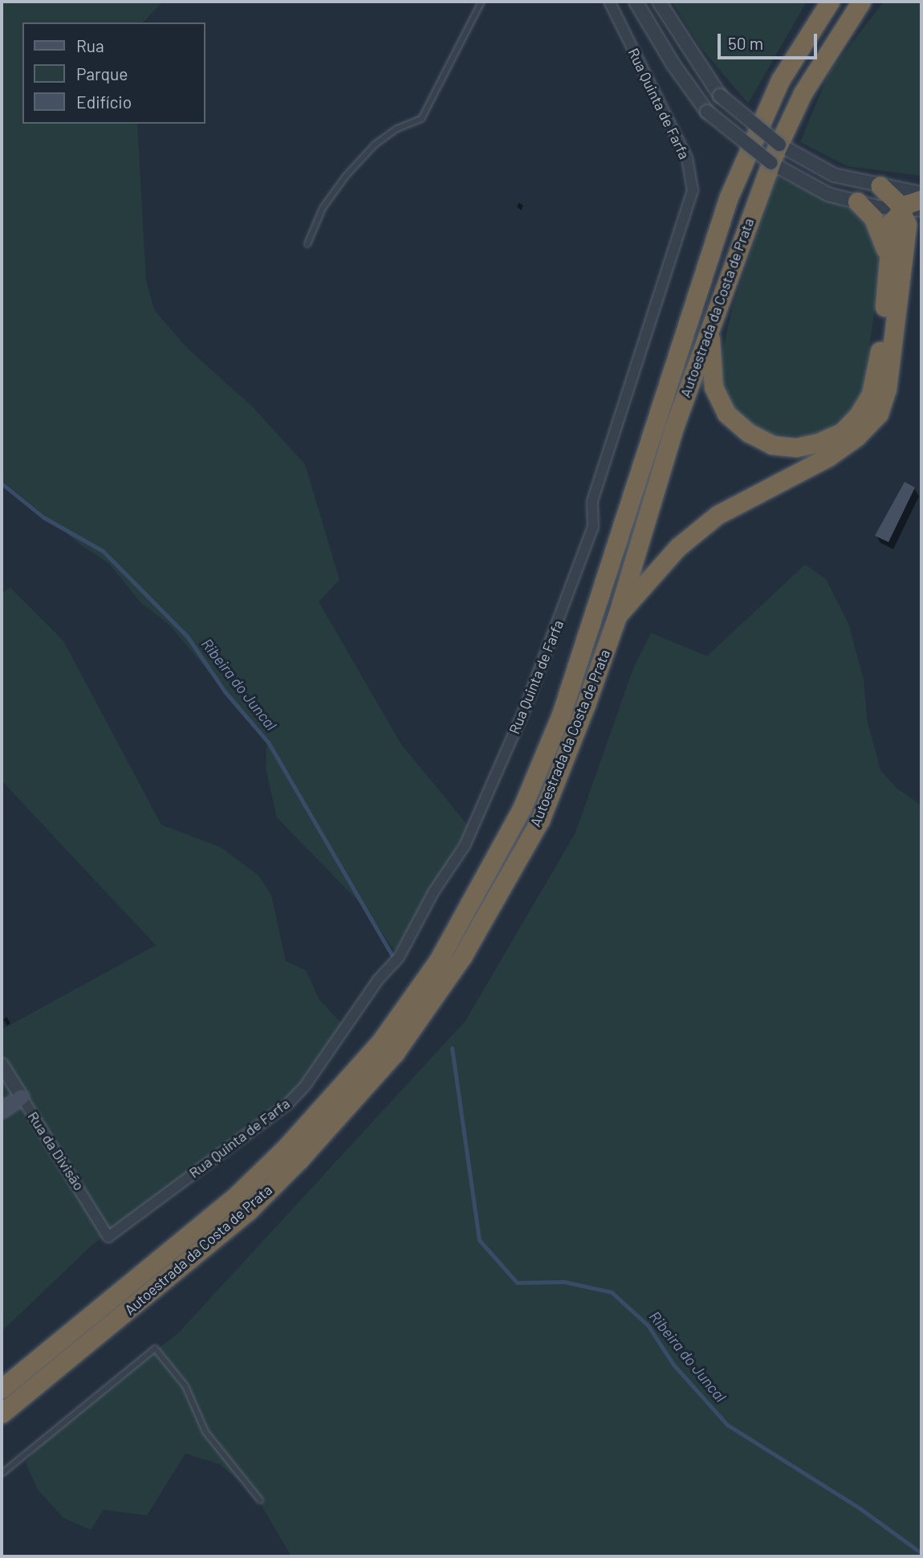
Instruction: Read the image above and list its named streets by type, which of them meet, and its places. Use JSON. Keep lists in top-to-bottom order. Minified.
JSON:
{"streets":{"highway":["Autoestrada da Costa de Prata"],"street":["Rua Quinta de Farfa","Rua da Divisão"]},"crossings":[["Rua Quinta de Farfa","Rua da Divisão"]],"water":["Ribeira do Juncal"],"legend":["Rua","Parque","Edifício"],"scale_bar":"50 m"}
